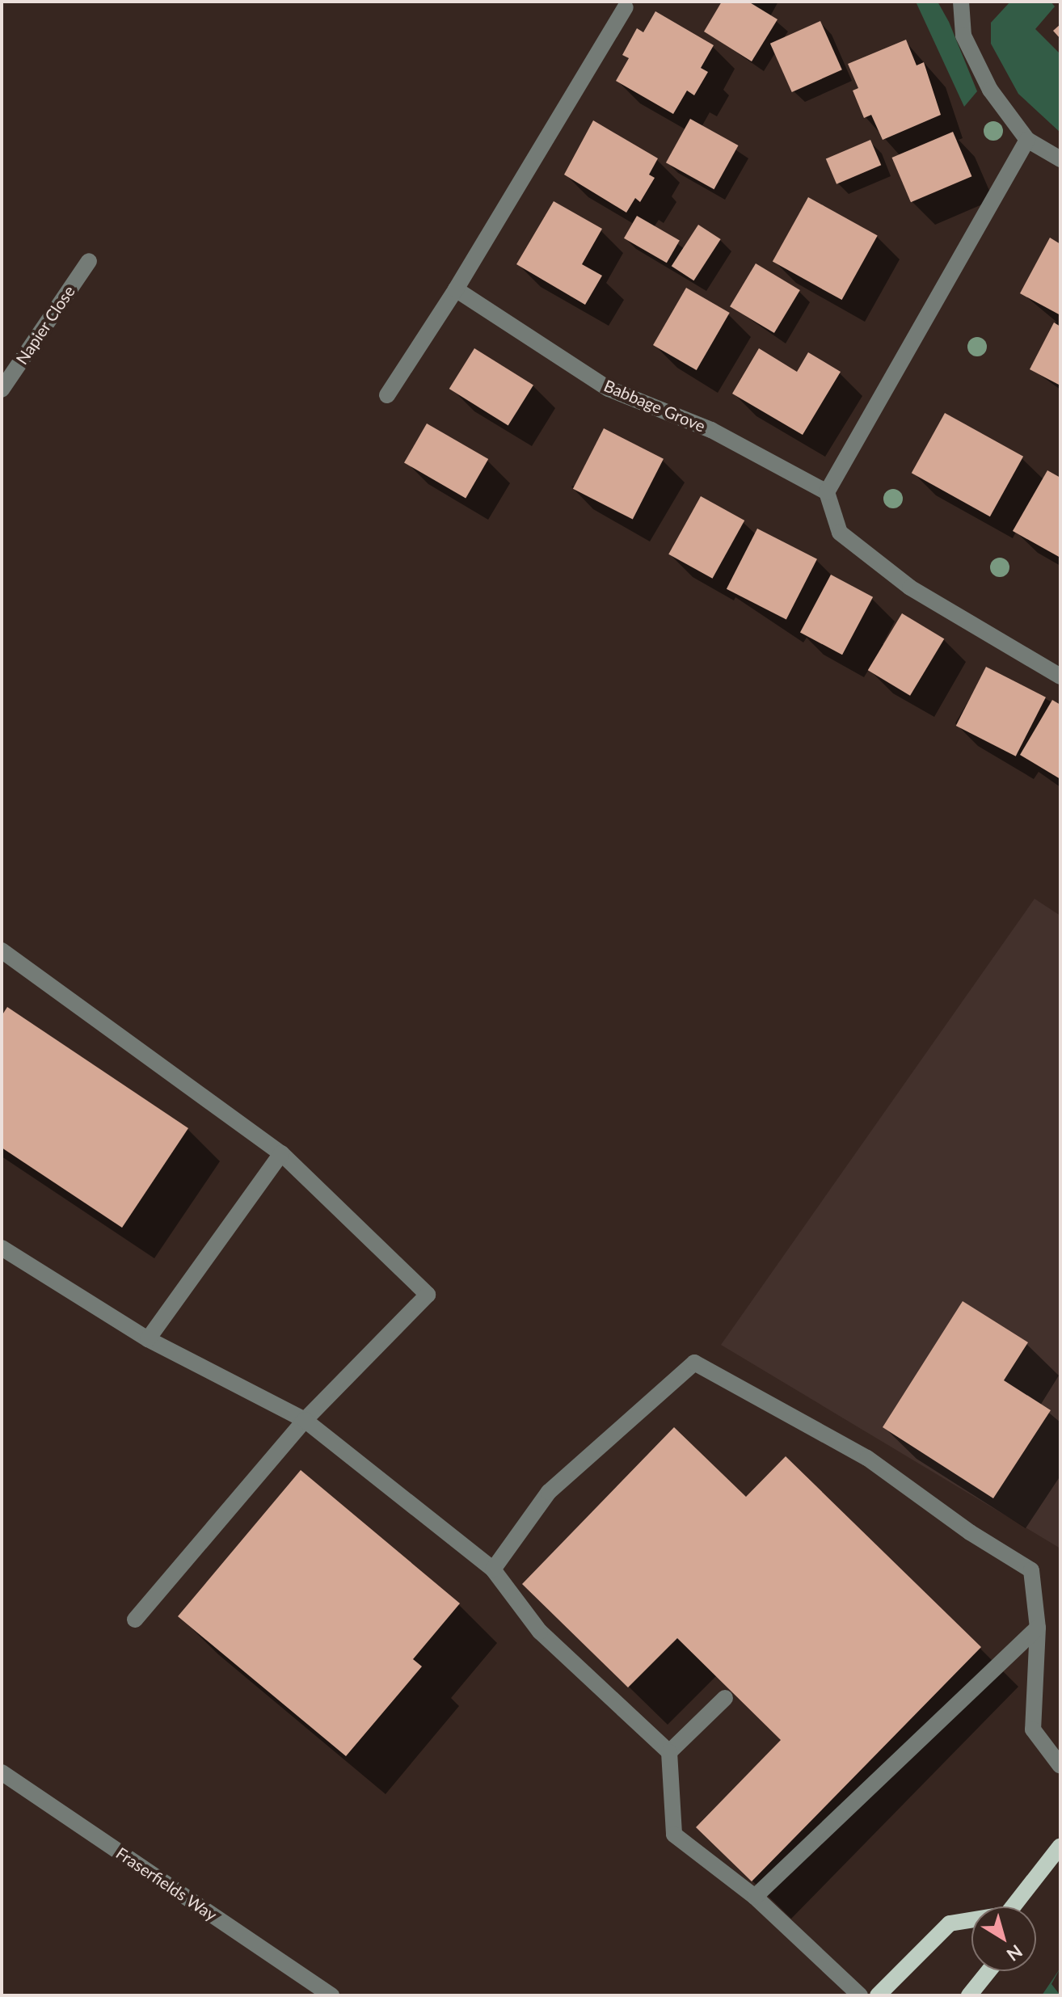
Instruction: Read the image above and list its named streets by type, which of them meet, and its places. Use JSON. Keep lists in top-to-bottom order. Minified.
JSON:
{"streets":{"street":["Napier Close","Babbage Grove","Fraserfields Way"]},"north":"bottom right"}
